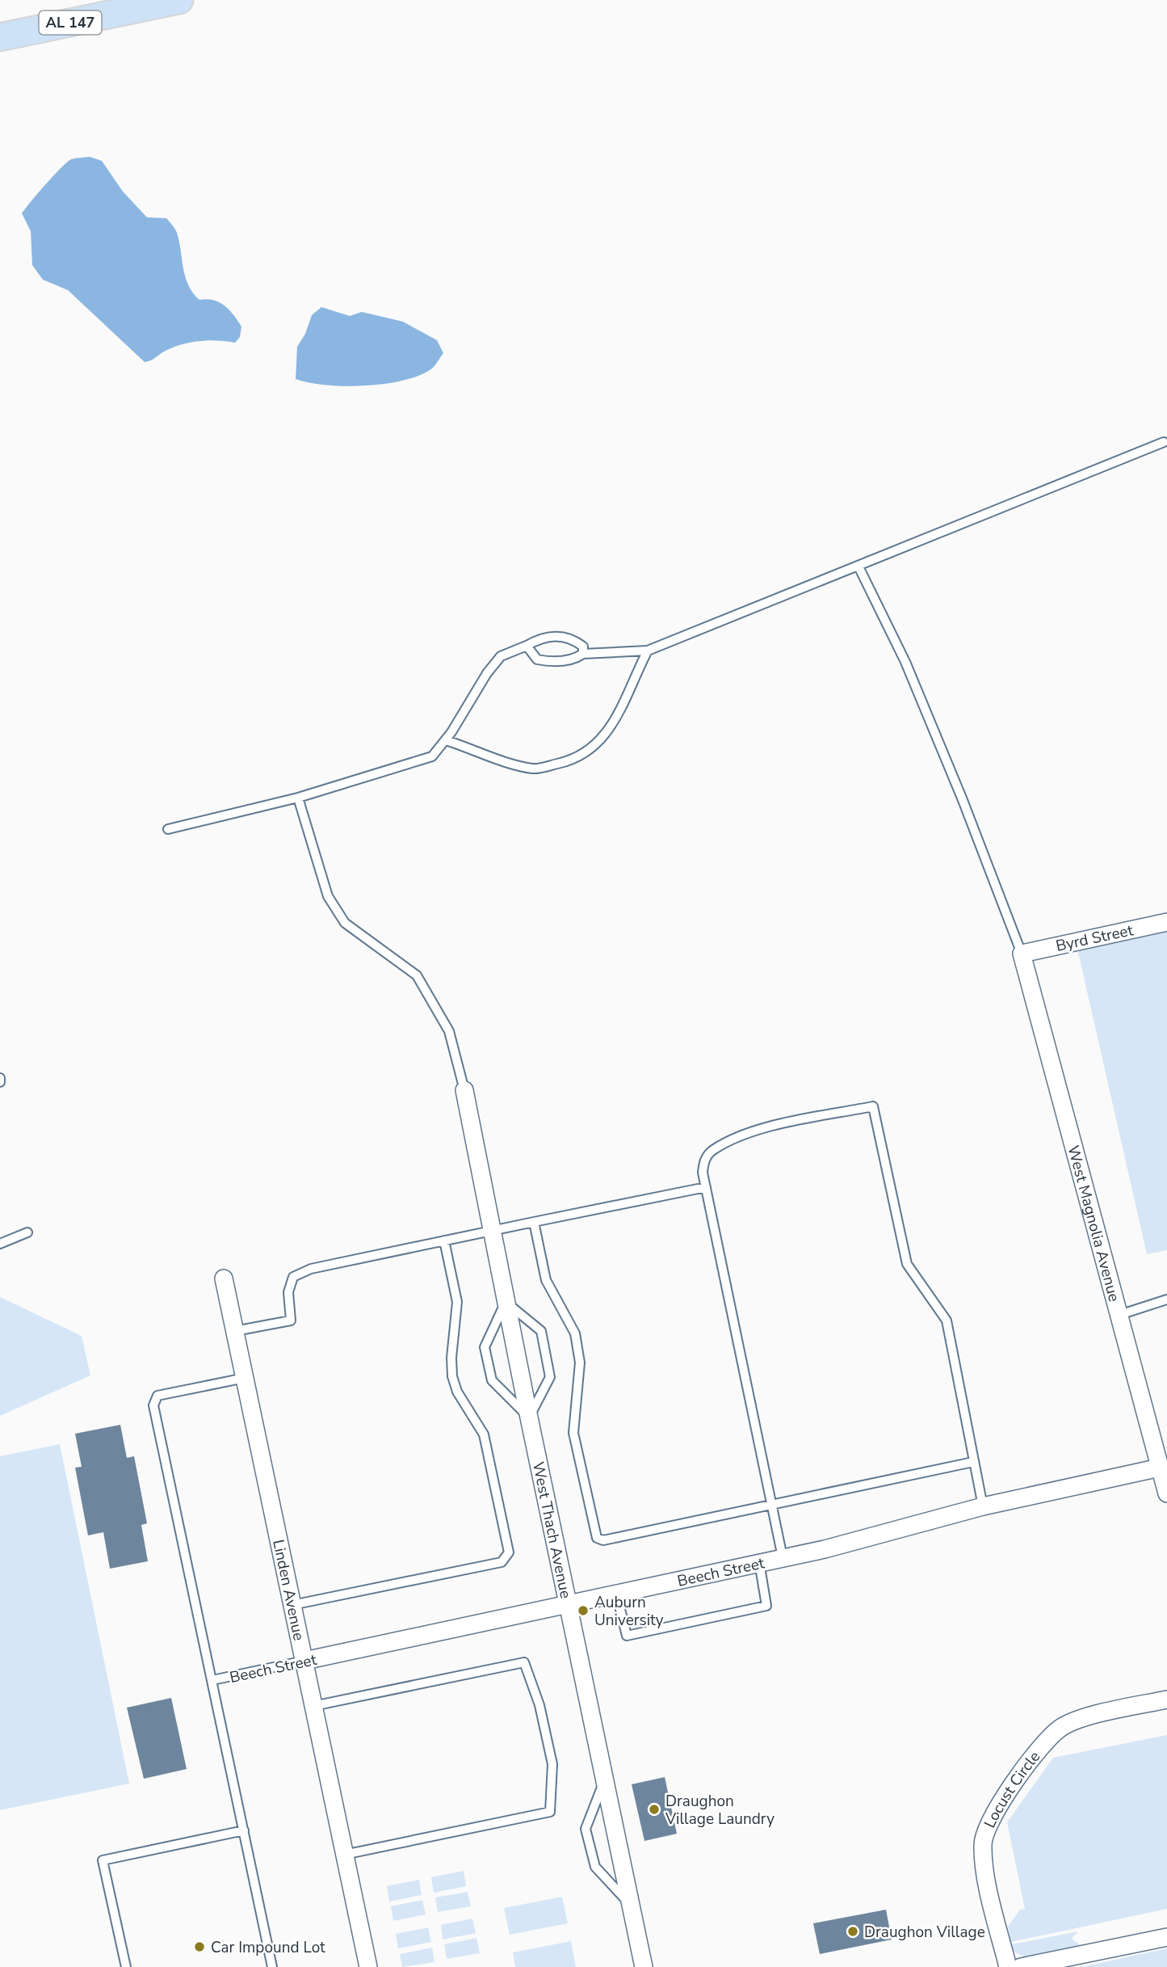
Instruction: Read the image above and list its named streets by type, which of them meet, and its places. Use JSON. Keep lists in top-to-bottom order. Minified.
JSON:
{"streets":{"main road":["AL 147"],"street":["Byrd Street","West Magnolia Avenue","West Thach Avenue","Beech Street","Linden Avenue","Locust Circle"]},"crossings":[["Byrd Street","West Magnolia Avenue"],["West Magnolia Avenue","Beech Street"],["West Thach Avenue","Beech Street"],["Beech Street","Linden Avenue"]],"places":["Auburn University","Draughon Village Laundry","Draughon Village","Car Impound Lot"]}
